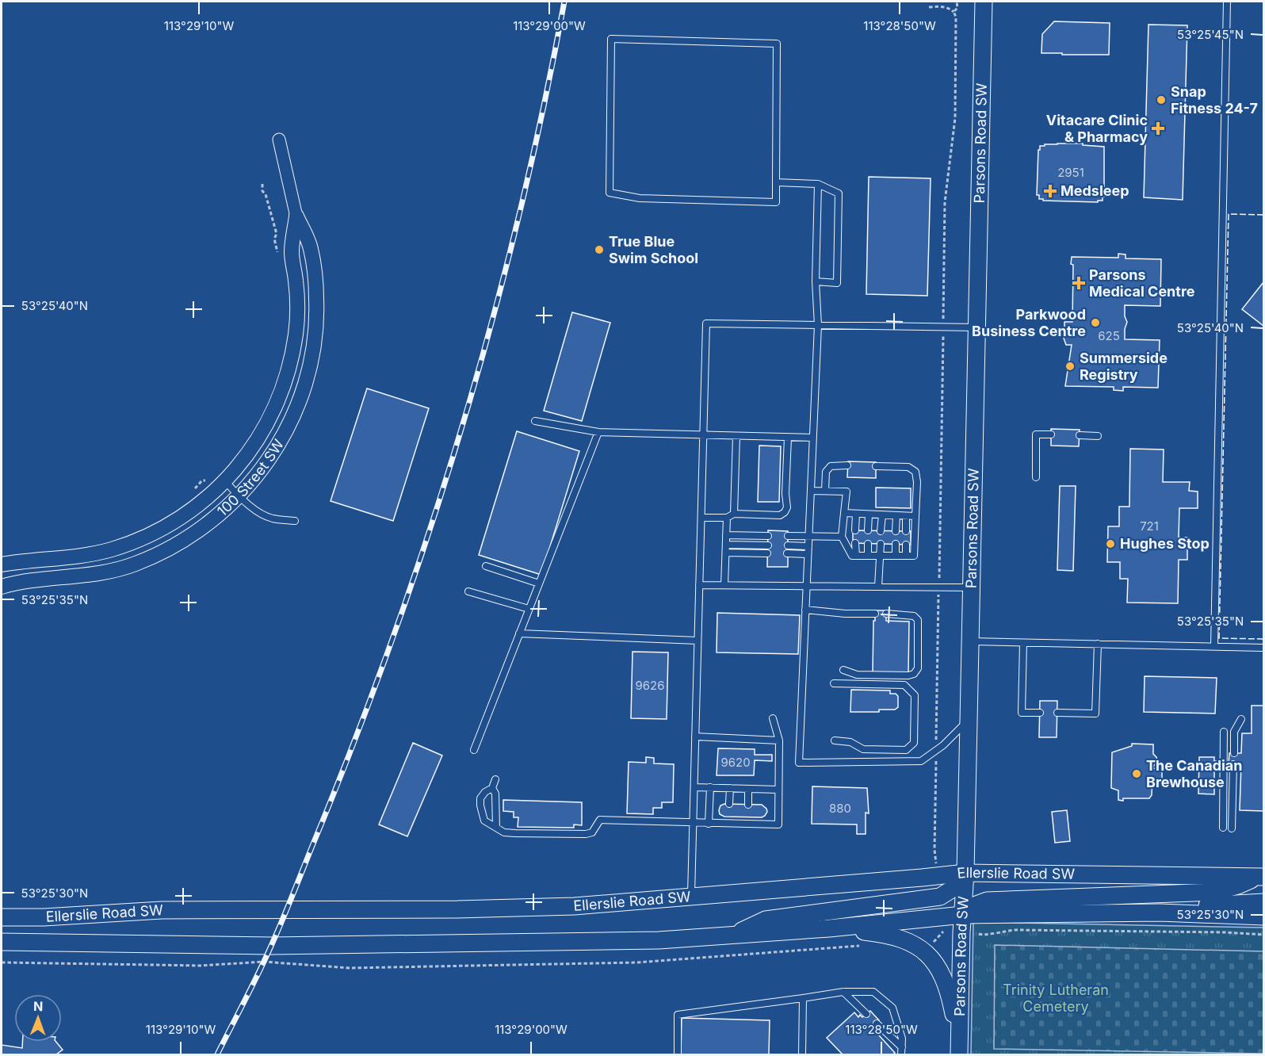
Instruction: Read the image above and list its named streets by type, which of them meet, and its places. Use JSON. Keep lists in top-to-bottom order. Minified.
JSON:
{"streets":{"main road":["Parsons Road SW","Ellerslie Road SW"],"street":["100 Street SW"]},"crossings":[["Parsons Road SW","Ellerslie Road SW"]],"parks":["Trinity Lutheran Cemetery"],"places":{"other":["Snap Fitness 24-7","True Blue Swim School","Parkwood Business Centre","Summerside Registry","Hughes Stop","The Canadian Brewhouse"],"health":["Vitacare Clinic & Pharmacy","Medsleep","Parsons Medical Centre"]},"house_numbers":["2951","625","721","9626","9620","880"],"north":"top","coordinates":["113°29'10\"W","113°29'00\"W","113°28'50\"W","53°25'45\"N","53°25'40\"N","53°25'35\"N","53°25'30\"N"]}
